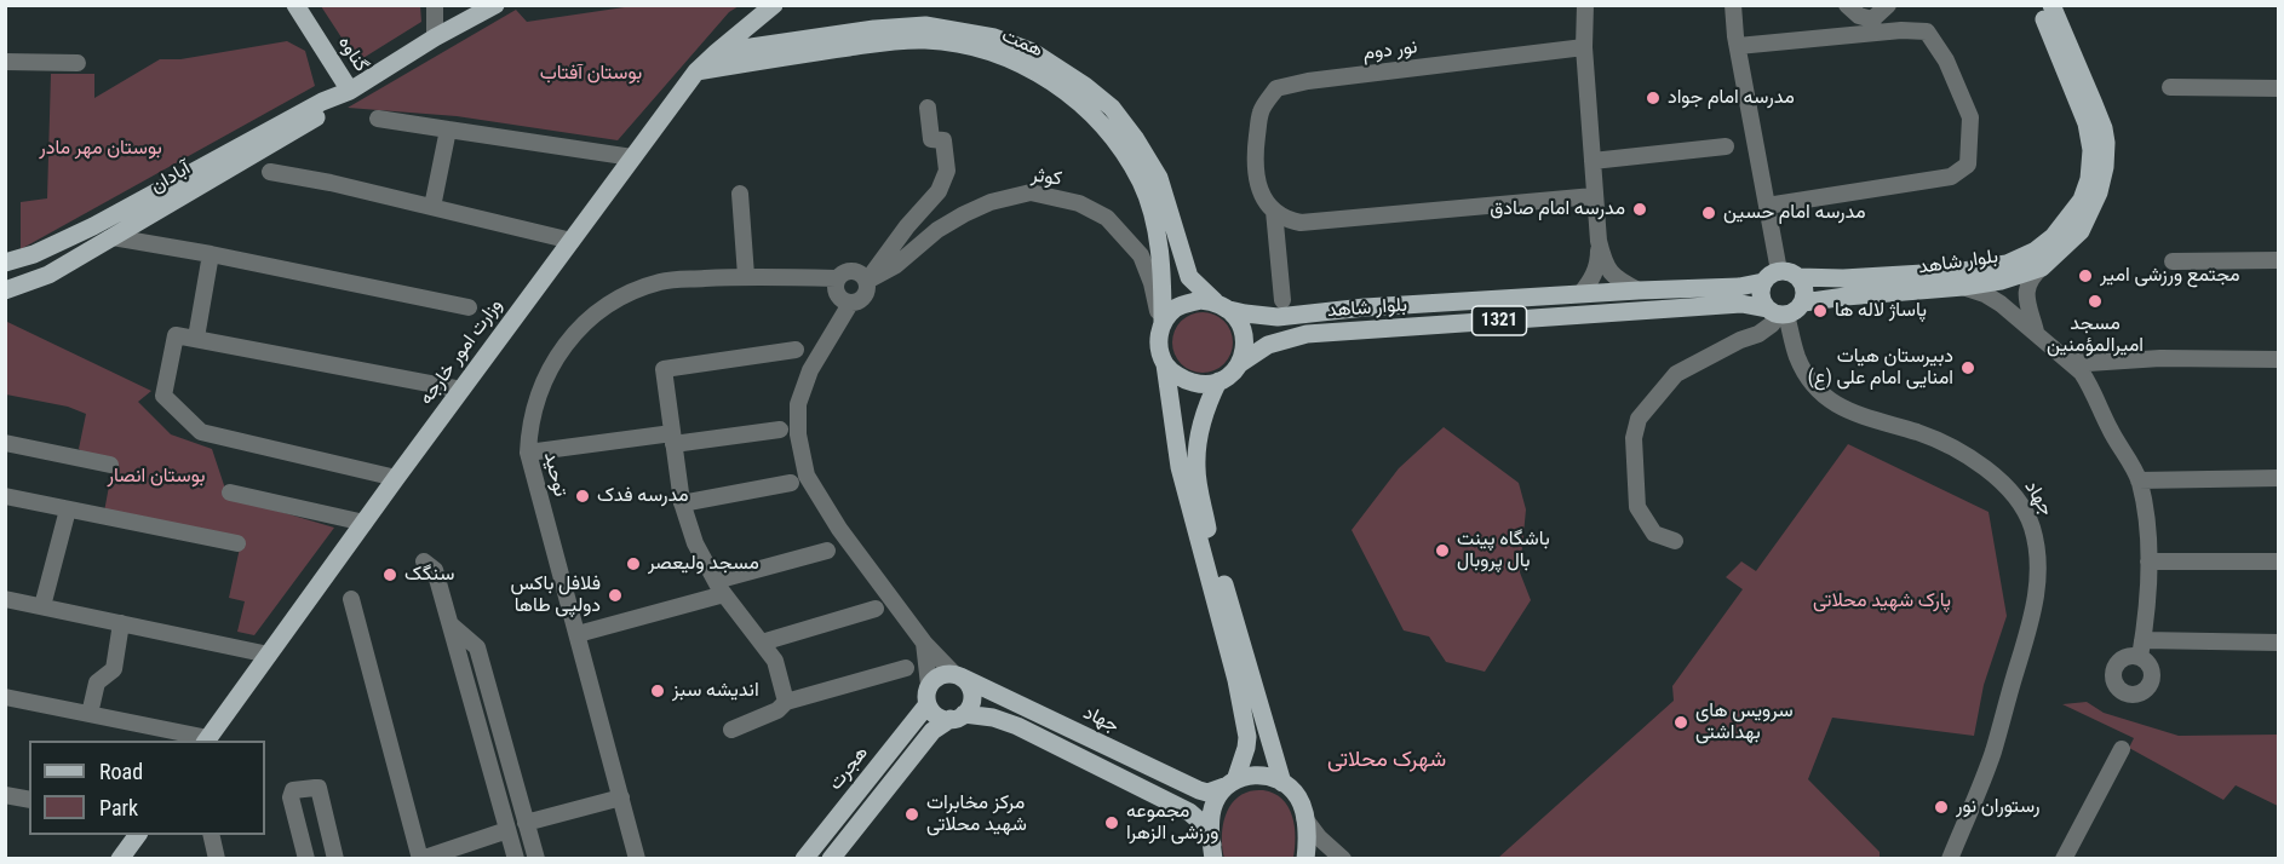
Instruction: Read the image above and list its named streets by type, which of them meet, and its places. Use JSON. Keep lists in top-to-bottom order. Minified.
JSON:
{"streets":{"main road":["همت","گناوه","آبادان","بلوار شاهد","1321","وزارت امور خارجه","جهاد","هجرت"],"street":["نور دوم","کوثر","توحید"]},"crossings":[["همت","کوثر"],["همت","بلوار شاهد"],["همت","وزارت امور خارجه"],["گناوه","آبادان"],["کوثر","بلوار شاهد"],["کوثر","توحید"],["بلوار شاهد","جهاد"],["جهاد","هجرت"]],"districts":["شهرک محلاتی"],"parks":["بوستان آفتاب","بوستان مهر مادر","بوستان انصار","پارک شهید محلاتی"],"places":["مدرسه امام جواد","مدرسه امام صادق","مدرسه امام حسین","مجتمع ورزشی امیر","مسجد امیرالمؤمنین","پاساژ لاله ها","دبیرستان هیات امنایی امام علی (ع)","مدرسه فدک","باشگاه پینت بال پروبال","مسجد ولیعصر","سنگک","فلافل باکس دولپی طاها","اندیشه سبز","سرویس های بهداشتی","رستوران نور","مرکز مخابرات شهید محلاتی","مجموعه ورزشی الزهرا"],"legend":["Road","Park"]}
